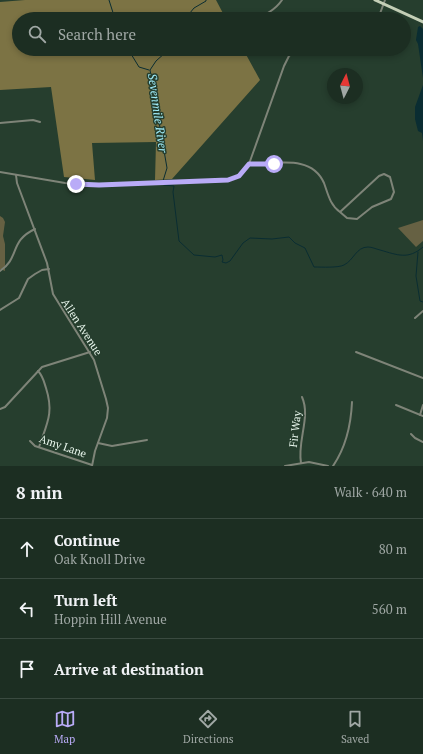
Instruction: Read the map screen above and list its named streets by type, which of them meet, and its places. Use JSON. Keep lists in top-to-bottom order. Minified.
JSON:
{"streets":{"street":["Allen Avenue","Fir Way","Amy Lane"]},"crossings":[["Allen Avenue","Amy Lane"]],"water":["Sevenmile River"],"north":"top","page":{"search":"Search here","heading":["8 min","Walk · 640 m"],"list":[["Continue","Oak Knoll Drive","80 m"],["Turn left","Hoppin Hill Avenue","560 m"],"Arrive at destination"],"nav":["Map","Directions","Saved"]}}
